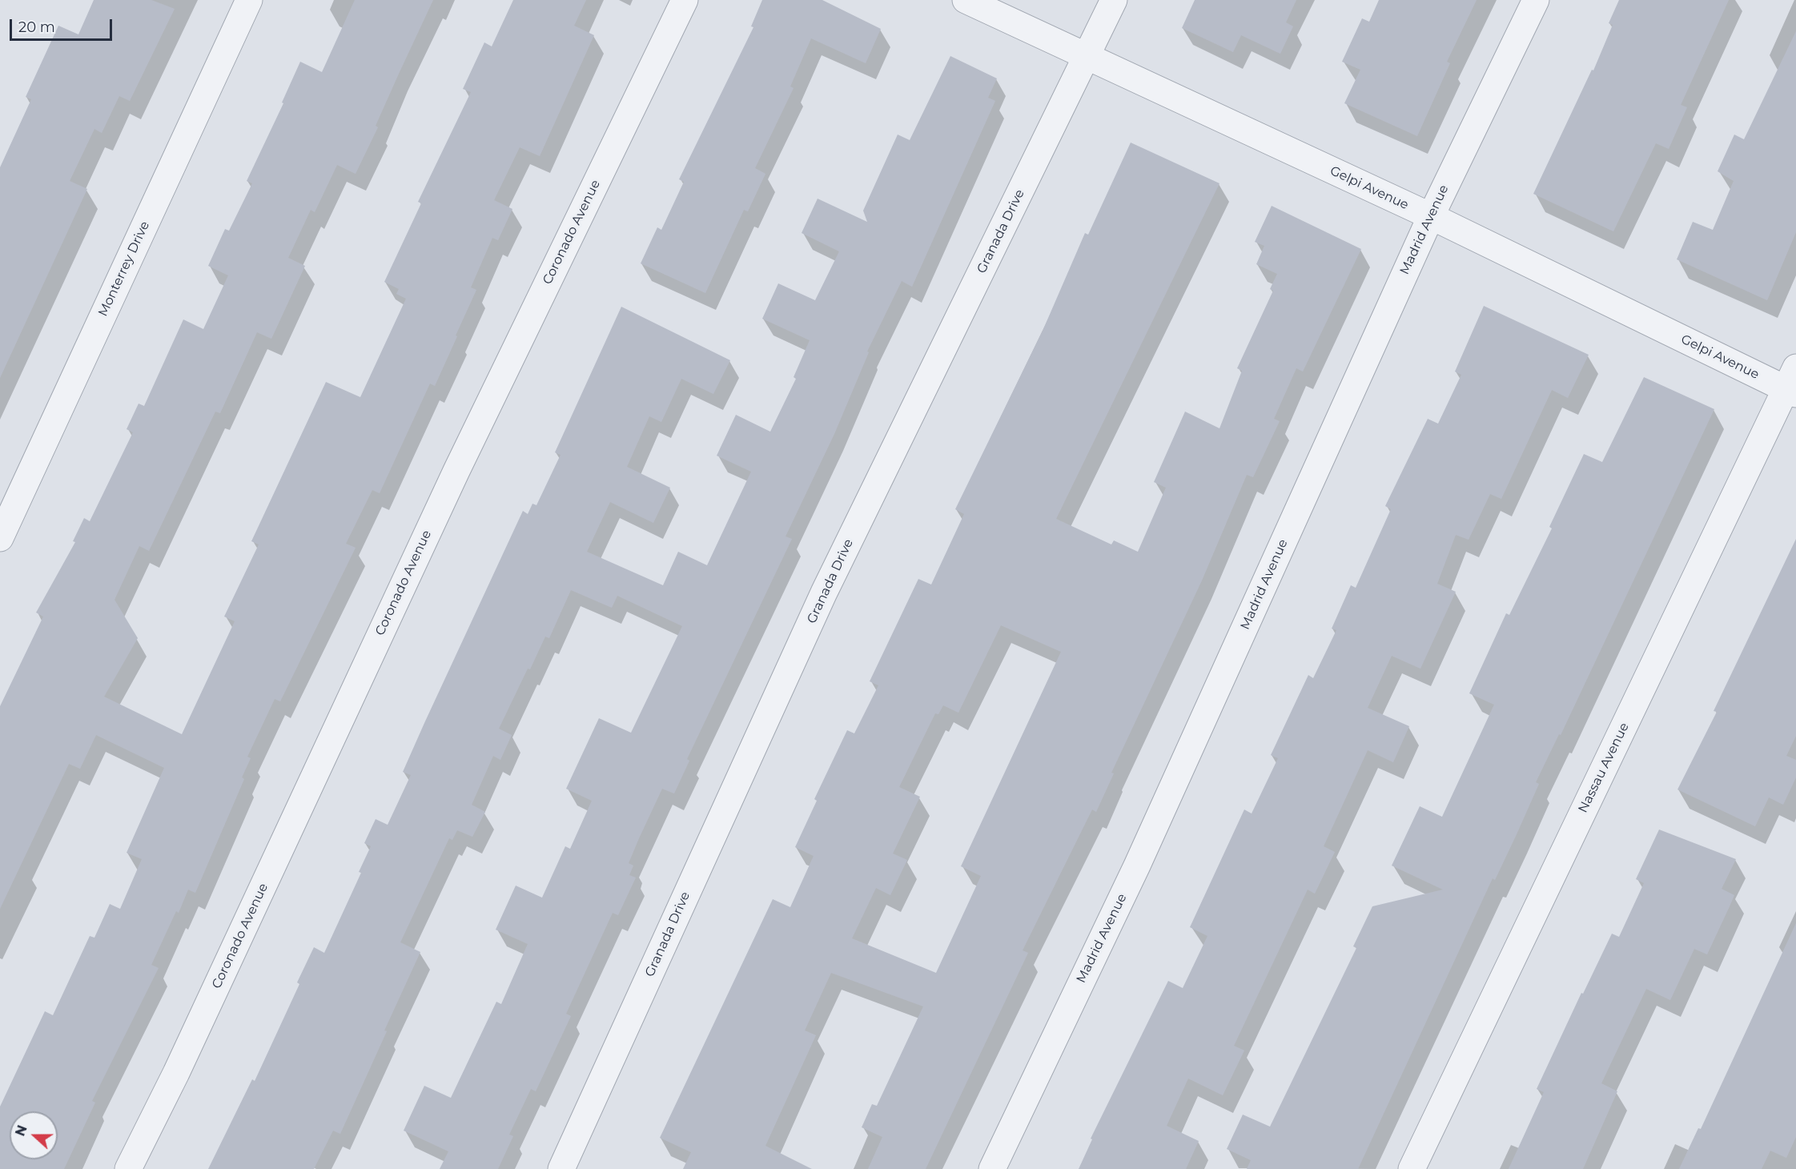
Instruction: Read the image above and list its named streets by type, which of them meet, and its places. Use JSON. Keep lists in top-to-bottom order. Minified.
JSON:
{"streets":{"street":["Gelpi Avenue","Madrid Avenue","Granada Drive","Coronado Avenue","Monterrey Drive","Nassau Avenue"]},"crossings":[["Gelpi Avenue","Madrid Avenue"],["Gelpi Avenue","Granada Drive"],["Gelpi Avenue","Nassau Avenue"]],"scale_bar":"20 m","north":"left"}
